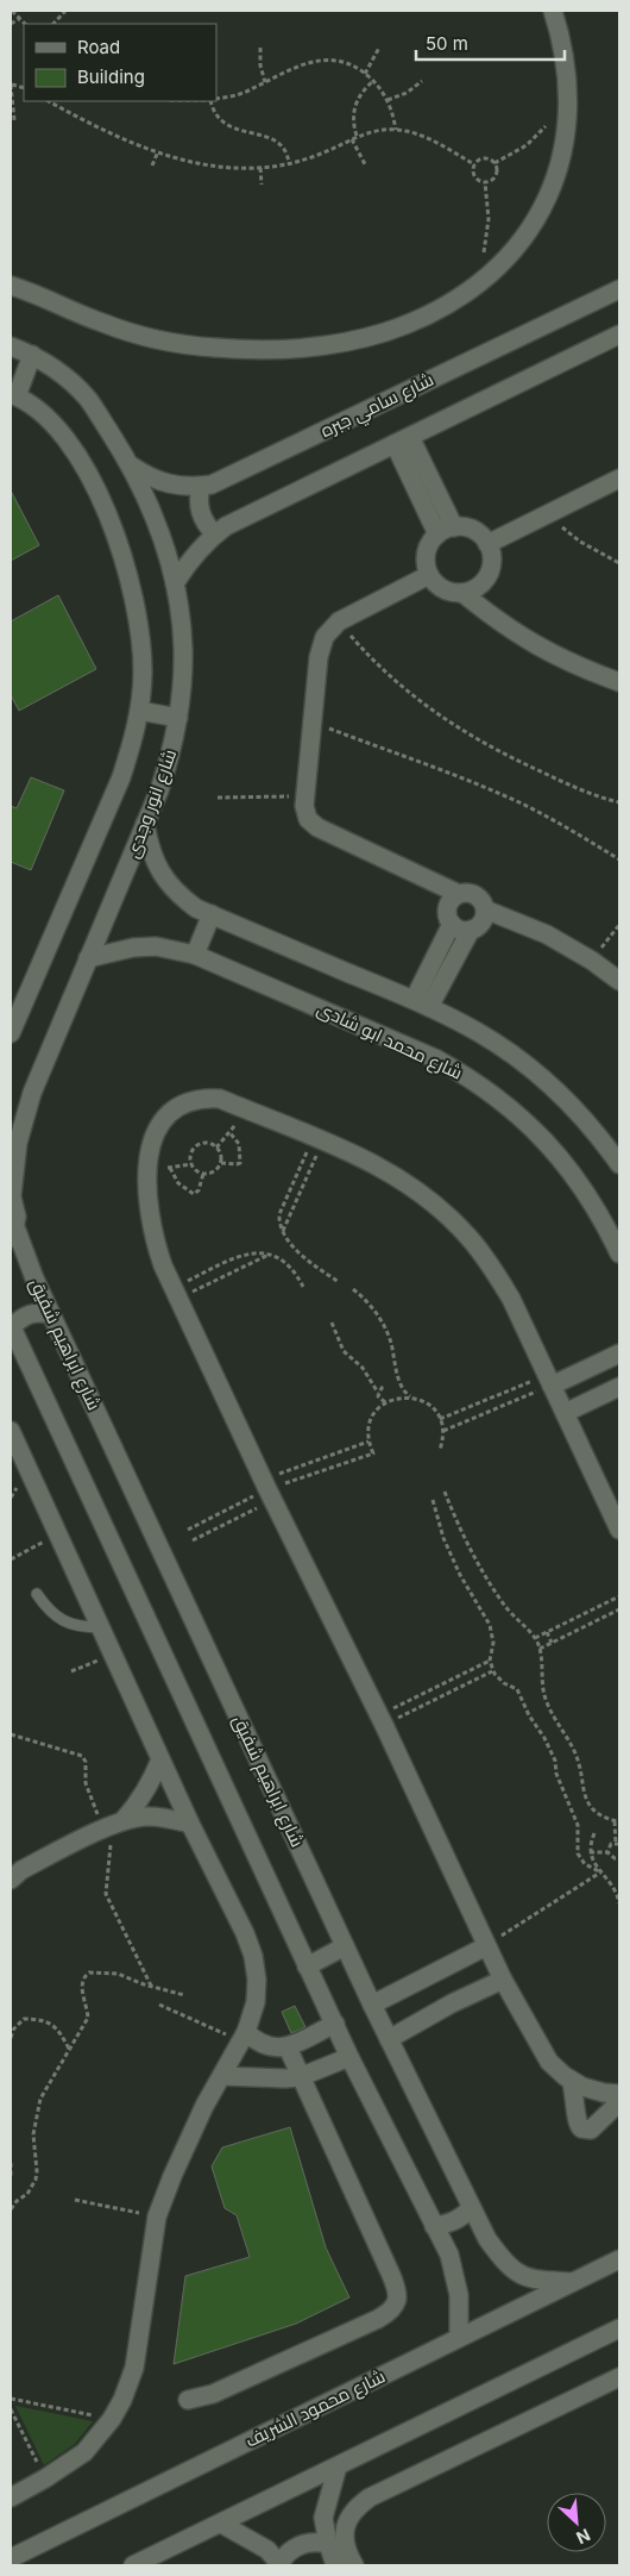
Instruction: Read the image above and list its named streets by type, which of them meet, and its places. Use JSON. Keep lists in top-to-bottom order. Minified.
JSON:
{"streets":{"street":["شارع سامي جبره","شارع انور وجدى","شارع محمد ابو شادى","شارع ابراهيم شفيق","شارع محمود الشريف"]},"crossings":[["شارع سامي جبره","شارع انور وجدى"],["شارع انور وجدى","شارع محمد ابو شادى"],["شارع انور وجدى","شارع ابراهيم شفيق"],["شارع ابراهيم شفيق","شارع محمود الشريف"]],"legend":["Road","Building"],"scale_bar":"50 m","north":"bottom right"}
